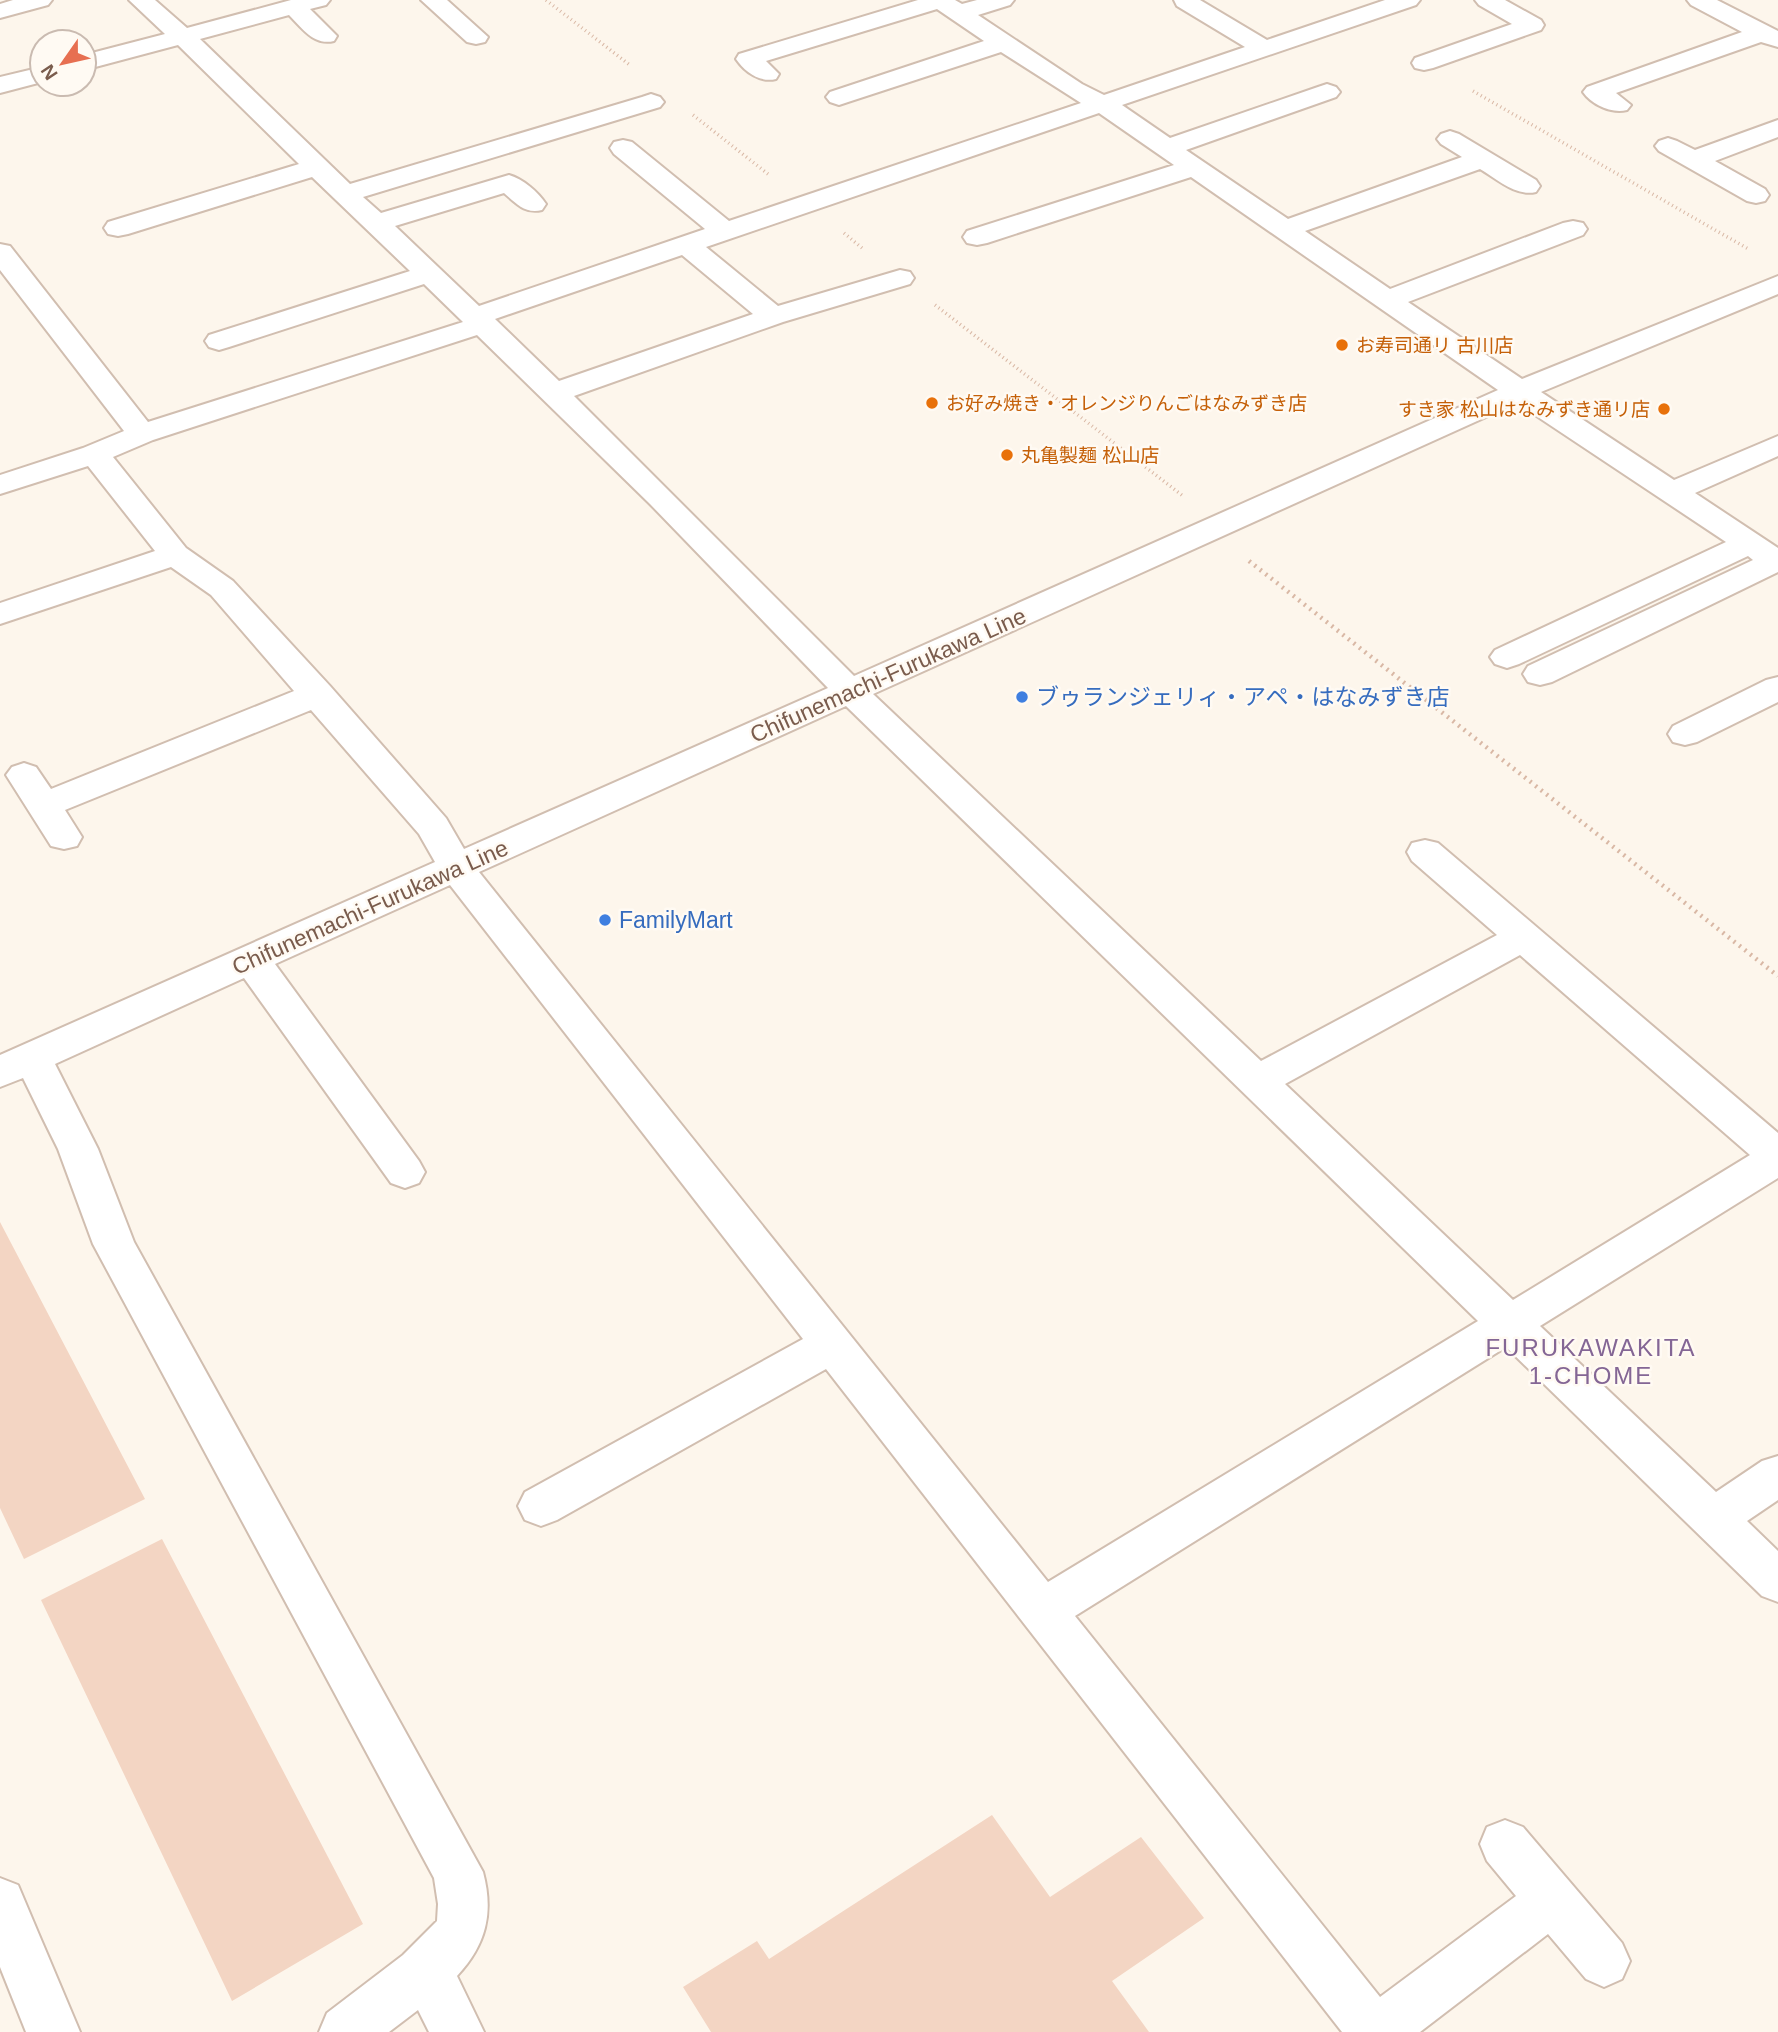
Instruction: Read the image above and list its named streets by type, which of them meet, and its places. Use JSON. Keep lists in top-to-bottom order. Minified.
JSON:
{"streets":{"street":["Chifunemachi-Furukawa Line"]},"districts":["FURUKAWAKITA 1-CHOME"],"places":["お寿司通リ 古川店","お好み焼き・オレンジりんごはなみずき店","すき家 松山はなみずき通リ店","丸亀製麺 松山店","ブゥランジェリィ・アペ・はなみずき店","FamilyMart"],"north":"bottom left"}
